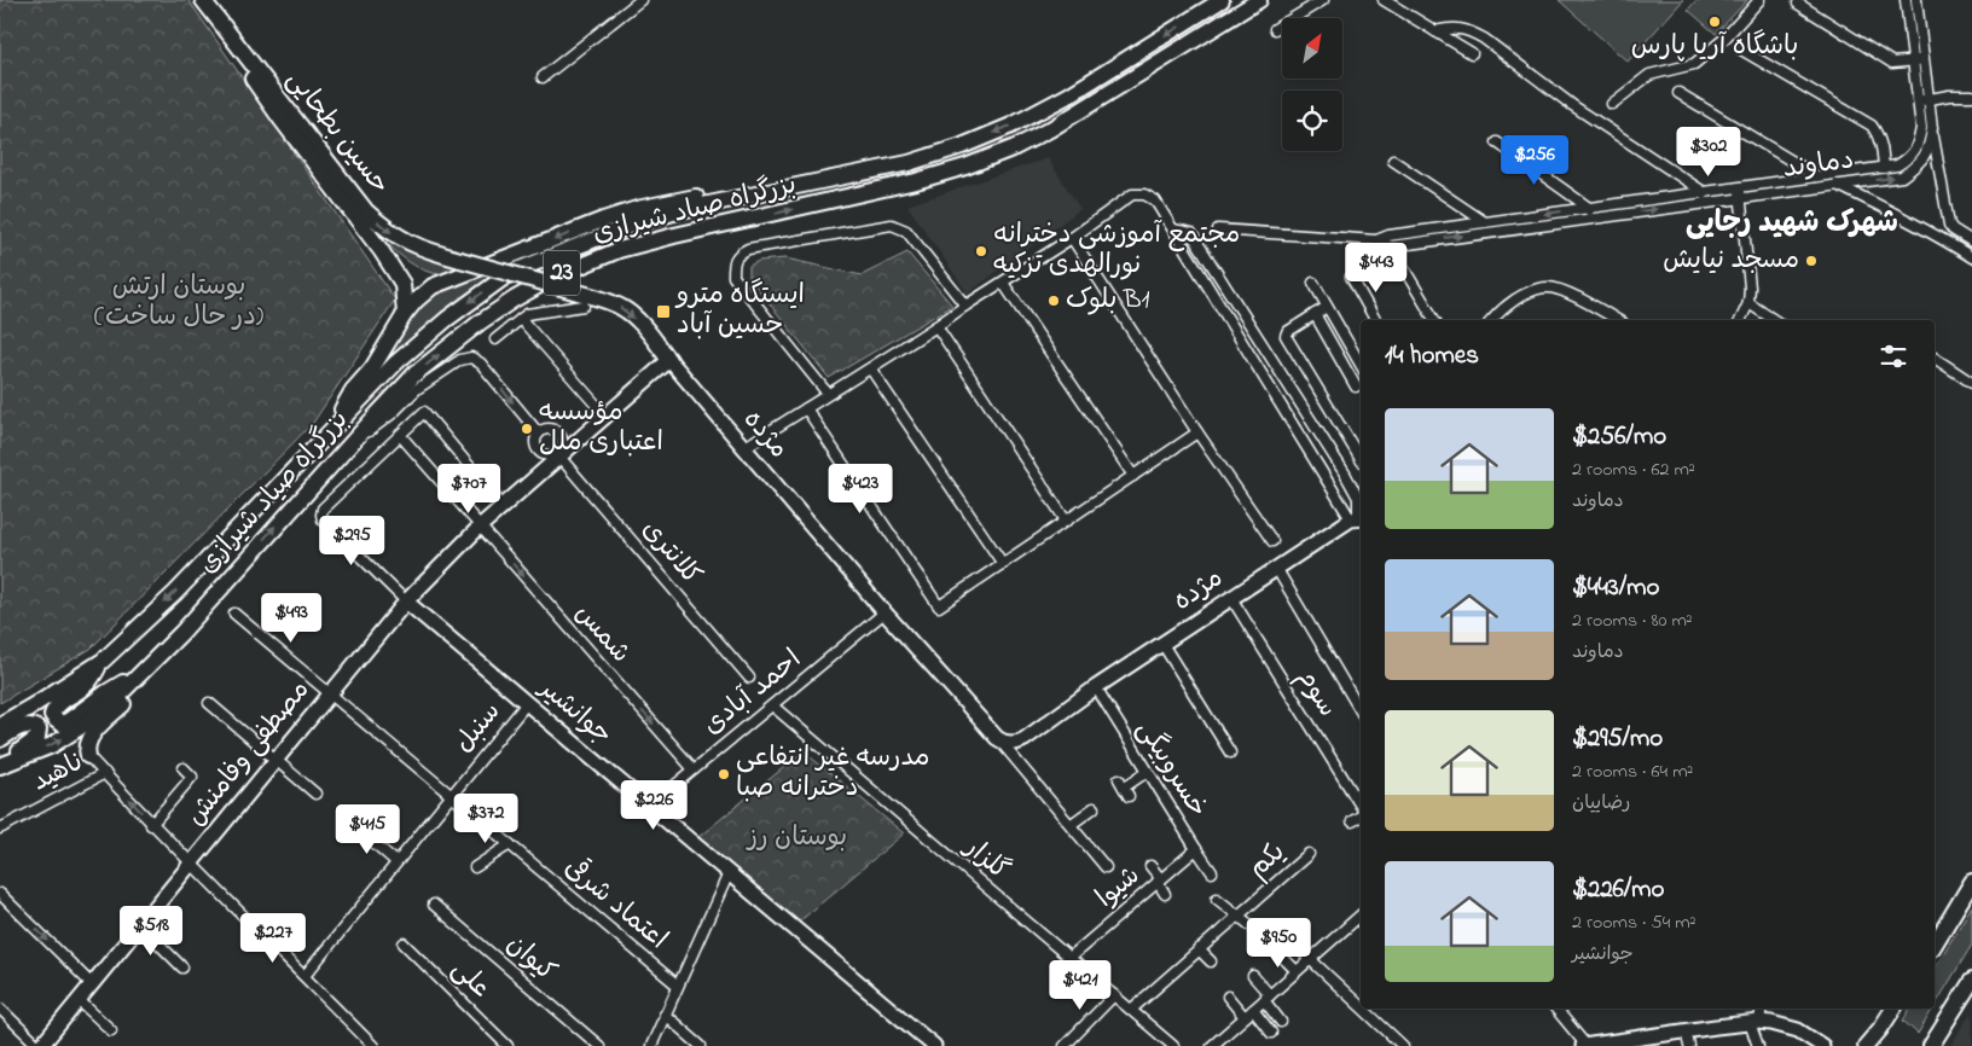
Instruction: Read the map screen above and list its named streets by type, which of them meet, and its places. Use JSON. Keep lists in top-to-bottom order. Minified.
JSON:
{"streets":{"main road":["حسین بطحایی","بزرگراه صیاد شیرازی","23","مژده","جوانشیر","مصطفی وفامنش"],"street":["دماوند","کلانتری","شمس","احمد آبادی","سوم","سنبل","خسروبیگی","ناهید","گلزار","یکم","شیوا","اعتماد شرقی","کیوان","علی"]},"crossings":[["حسین بطحایی","مژده"],["مژده","احمد آبادی"],["مژده","سوم"],["مژده","مصطفی وفامنش"],["مژده","خسروبیگی"],["کلانتری","مصطفی وفامنش"],["شمس","احمد آبادی"],["شمس","مصطفی وفامنش"],["احمد آبادی","جوانشیر"],["احمد آبادی","گلزار"],["جوانشیر","سنبل"],["جوانشیر","مصطفی وفامنش"],["سنبل","اعتماد شرقی"],["مصطفی وفامنش","اعتماد شرقی"],["خسروبیگی","شیوا"],["گلزار","یکم"],["گلزار","شیوا"]],"one_way":["شمس"],"districts":["شهرک شهید رجایی"],"parks":["بوستان ارتش (در حال ساخت)","بوستان رز"],"places":{"other":["باشگاه آریا پارس","مجتمع آموزشی دخترانه نورالهدی تزکیه","مسجد نیایش","بلوک B1","مؤسسه اعتباری ملل","مدرسه غیر انتفاعی دخترانه صبا"],"transit":["ایستگاه مترو حسین آباد"]},"north":"top right","page":{"price":["$302","$256","$443","$707","$423","$295","$493","$226","$372","$415","$518","$227","$950","$421"],"heading":"14 homes","list":[{"name":"$256/mo","note":"2 rooms · 62 m² · دماوند"},{"name":"$443/mo","note":"2 rooms · 80 m² · دماوند"},{"name":"$295/mo","note":"2 rooms · 64 m² · رضاییان"},{"name":"$226/mo","note":"2 rooms · 54 m² · جوانشیر"}]}}
